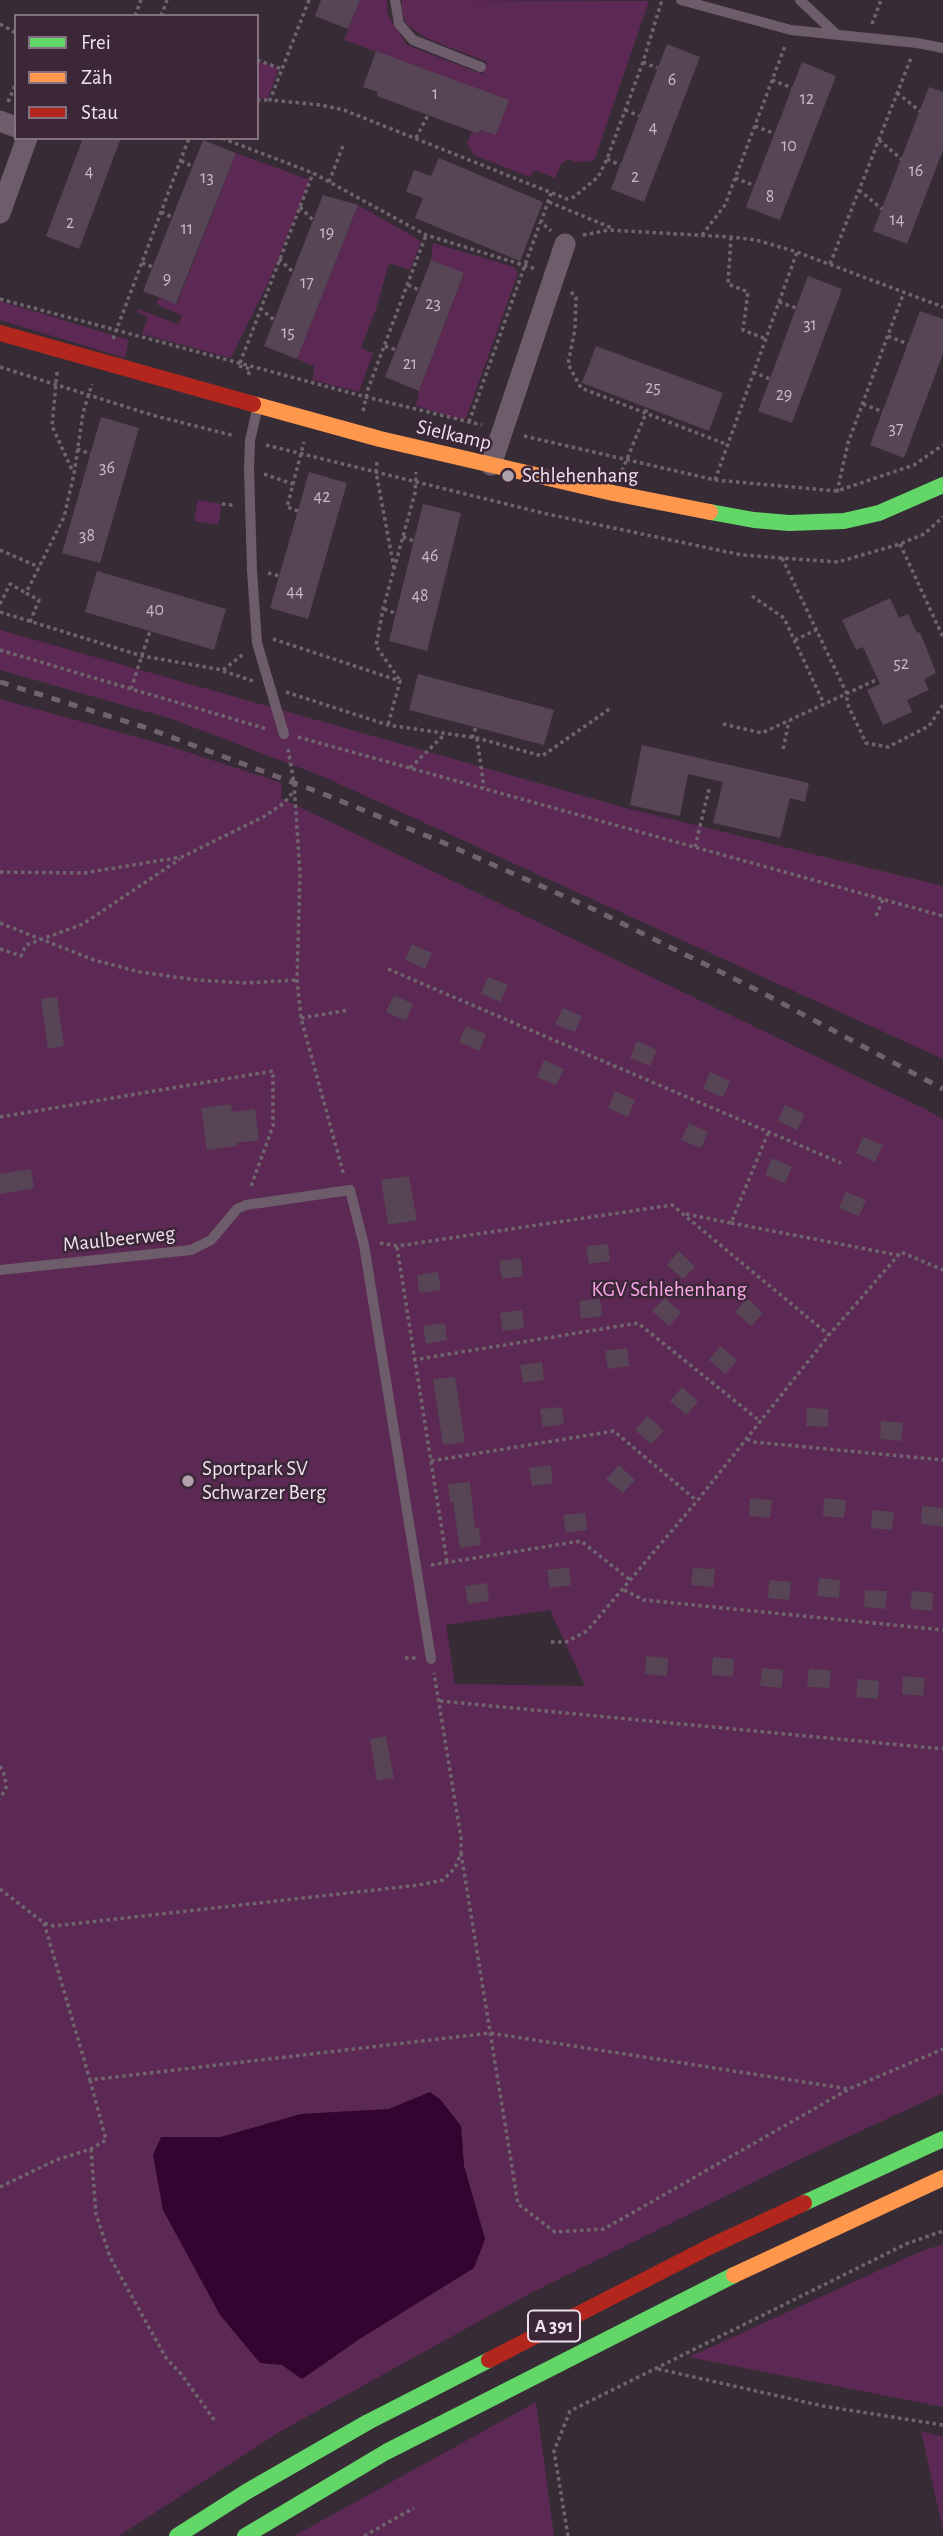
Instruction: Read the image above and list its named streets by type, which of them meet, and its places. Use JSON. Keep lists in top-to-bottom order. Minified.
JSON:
{"streets":{"main road":["Sielkamp","A 391"],"lane":["Maulbeerweg"]},"parks":["KGV Schlehenhang"],"places":["Schlehenhang","Sportpark SV Schwarzer Berg"],"house_numbers":["6","1","12","4","10","16","4","2","13","8","14","2","11","19","9","17","23","31","15","21","25","29","37","36","42","38","46","44","48","40","52"],"legend":["Frei","Zäh","Stau"]}
